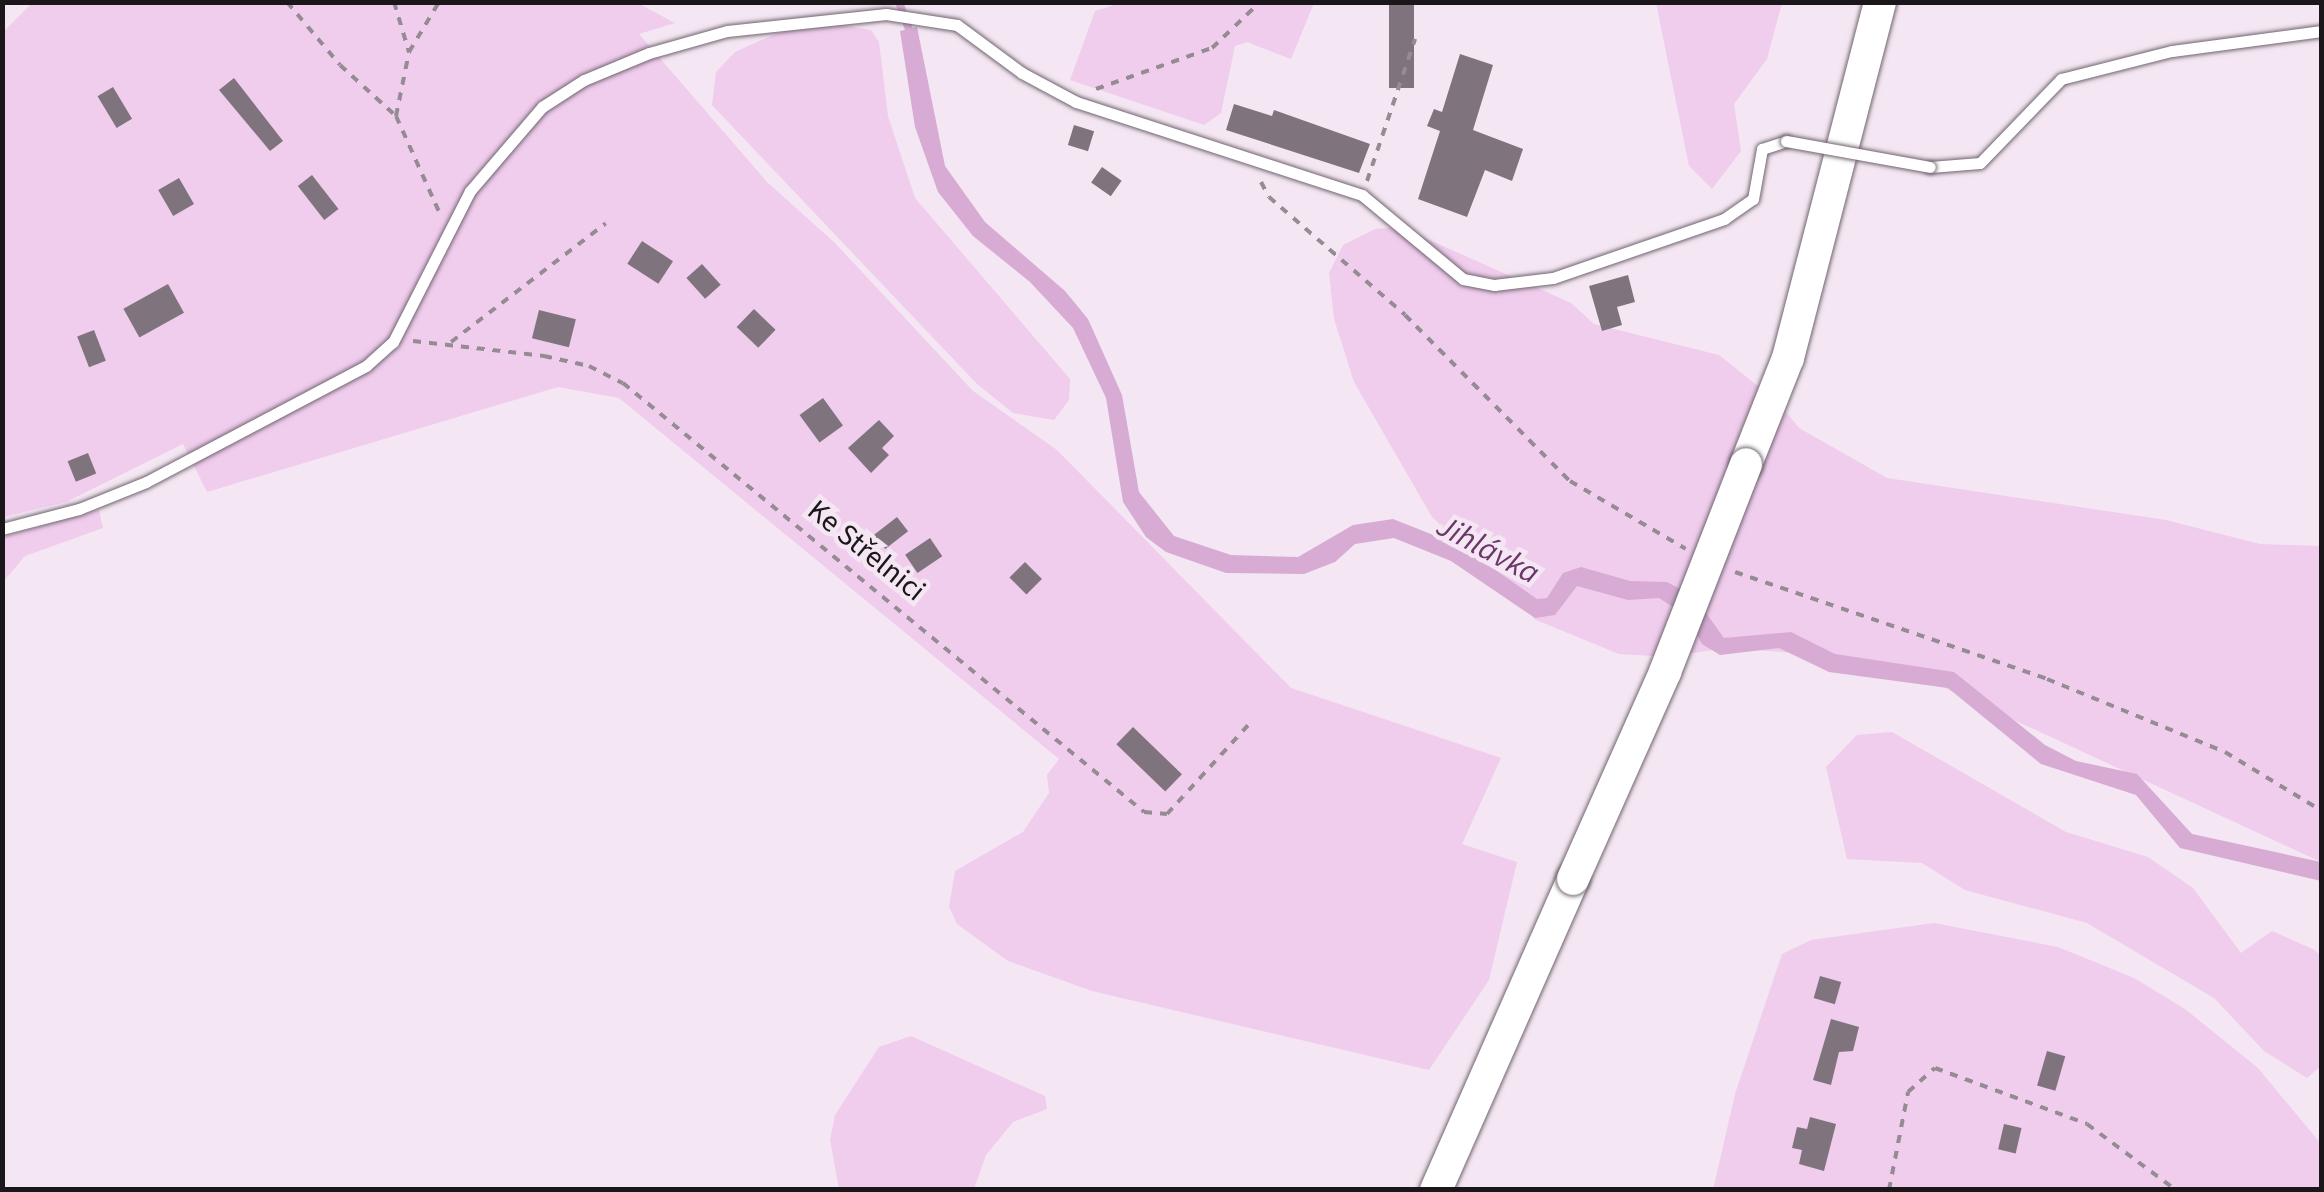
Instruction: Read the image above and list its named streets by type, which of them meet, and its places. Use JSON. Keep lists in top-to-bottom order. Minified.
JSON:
{"streets":{"path":["Ke Střelnici"]},"water":["Jihlávka"]}
